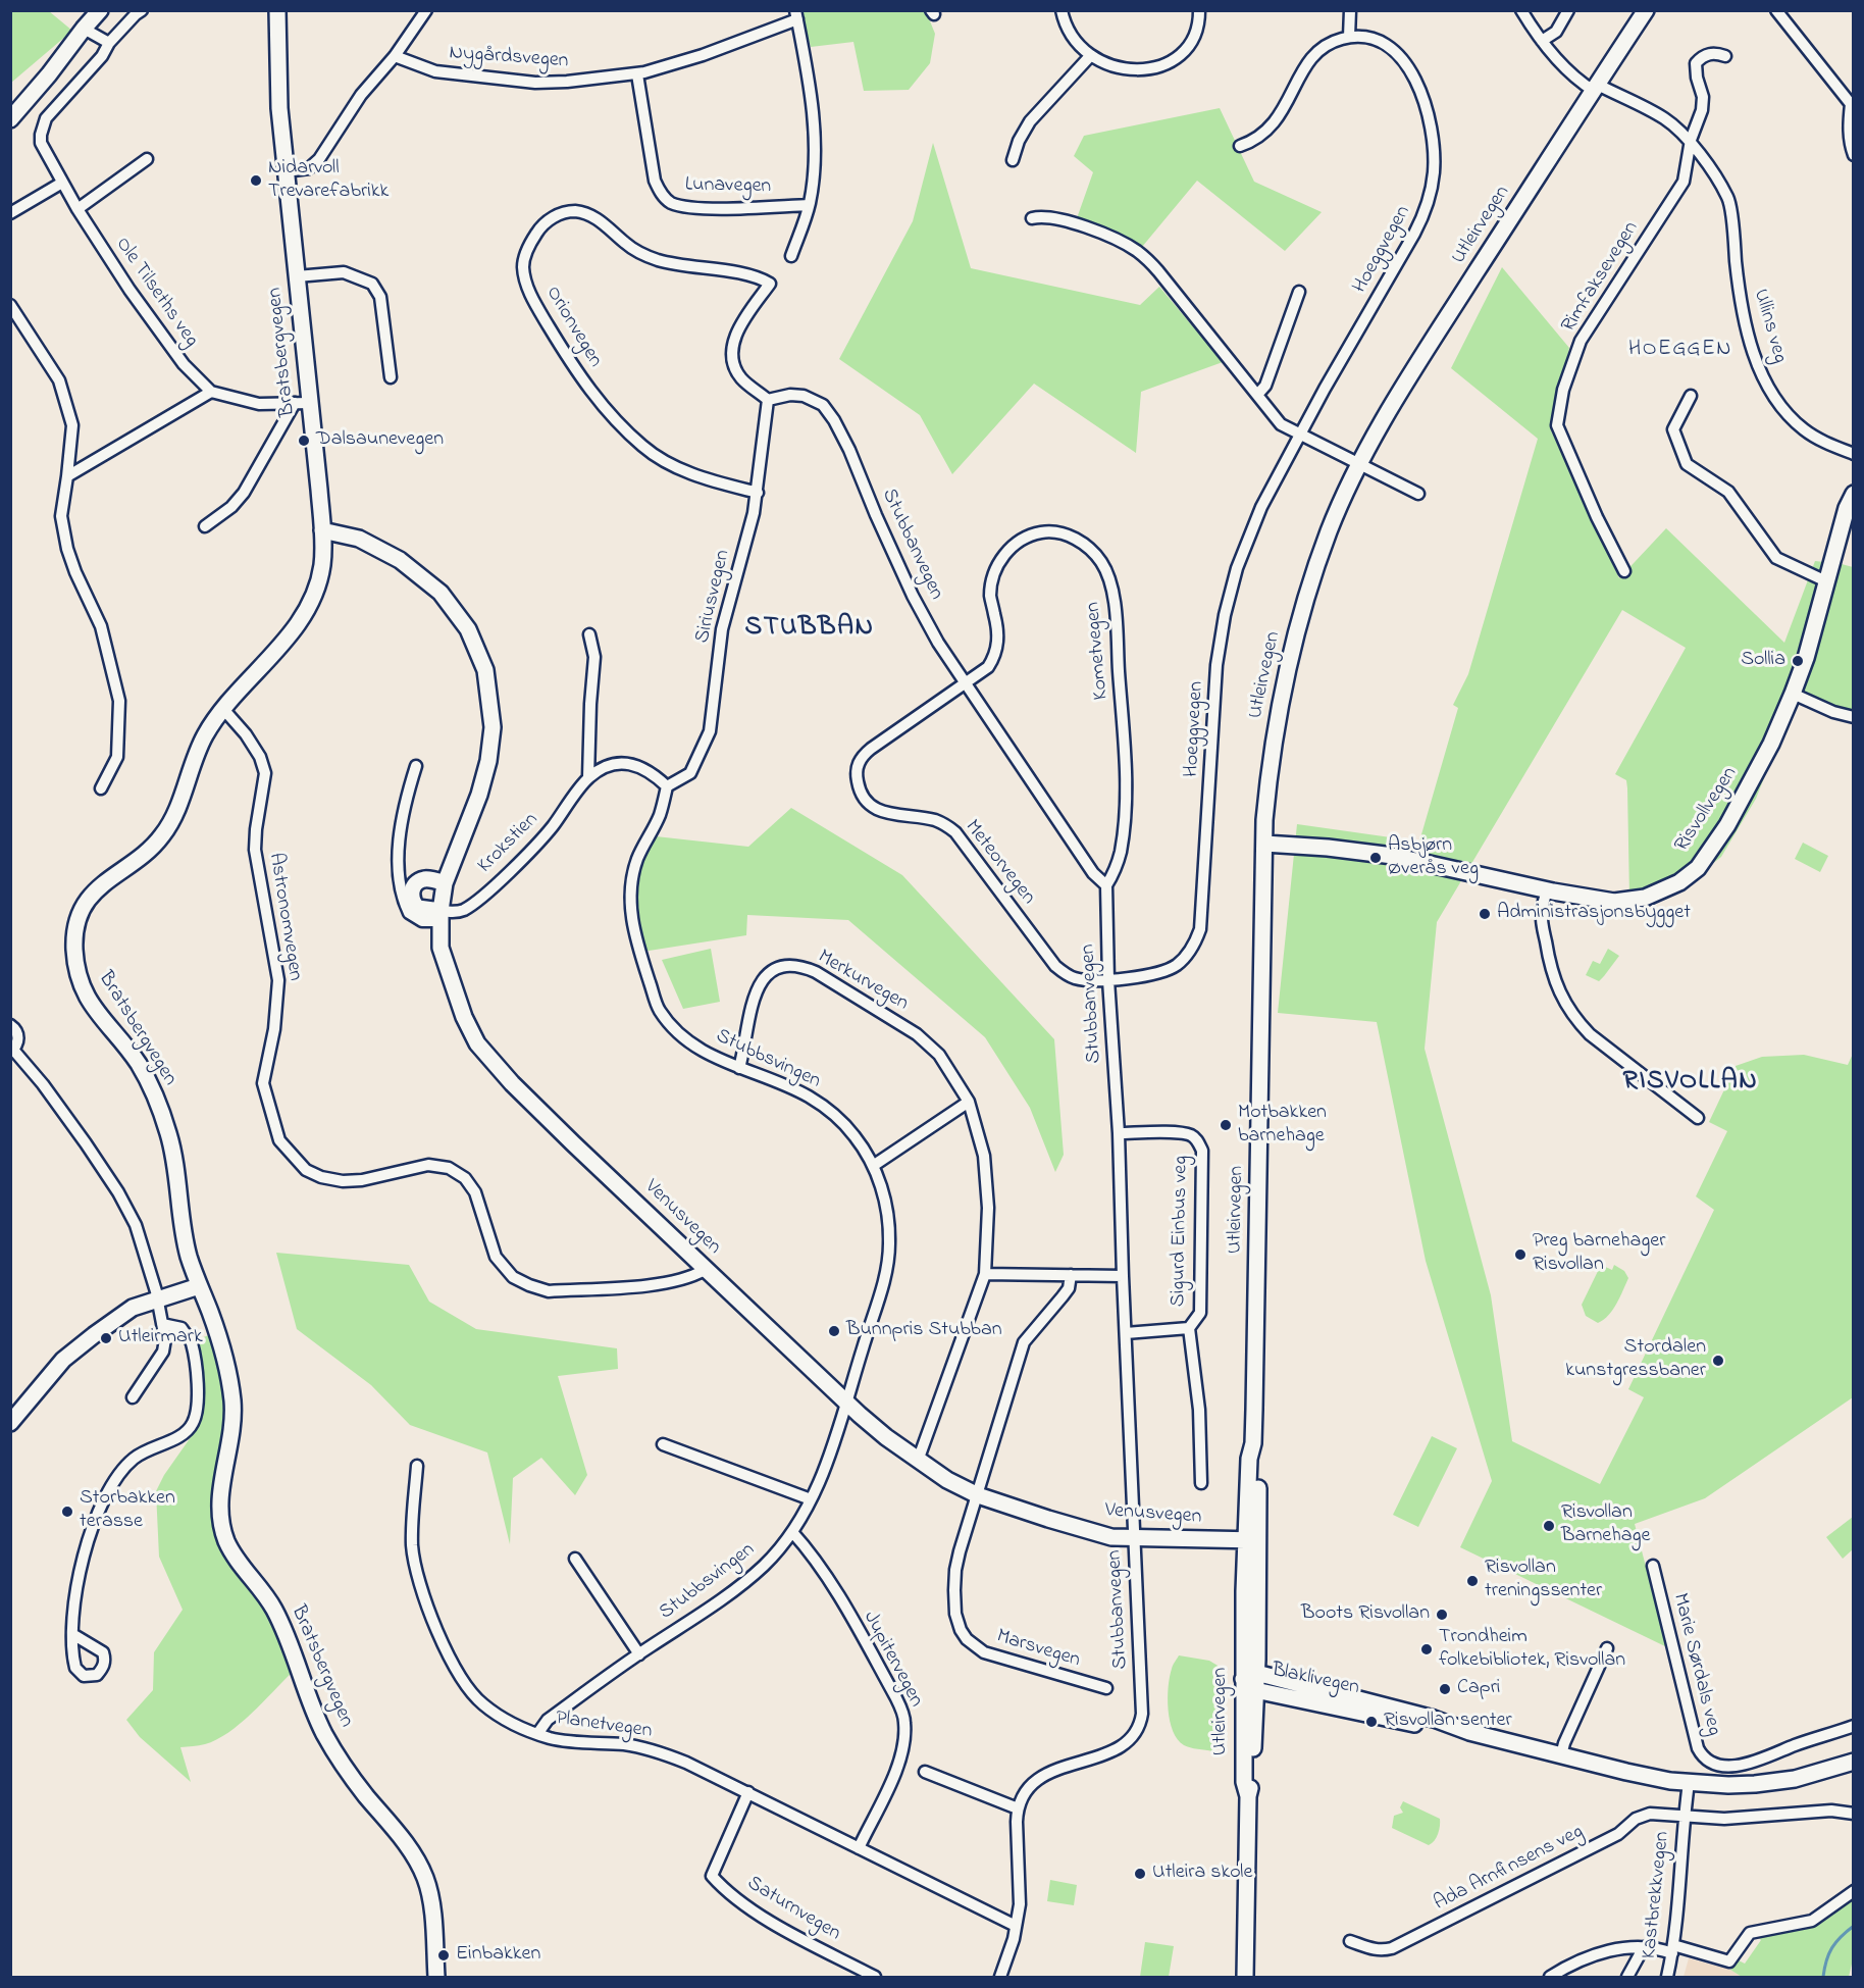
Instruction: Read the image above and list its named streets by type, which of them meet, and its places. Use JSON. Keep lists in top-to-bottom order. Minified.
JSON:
{"streets":{"main road":["Utleirvegen","Bratsbergvegen","Risvollvegen","Venusvegen","Blaklivegen"],"street":["Nygårdsvegen","Lunavegen","Hoeggvegen","Rimfaksevegen","Ole Tilseths veg","Ullins veg","Orionvegen","Stubbanvegen","Siriusvegen","Kometvegen","Krokstien","Meteorvegen","Astronomvegen","Merkurvegen","Stubbsvingen","Sigurd Einbus veg","Marsvegen","Jupitervegen","Marie Sørdals veg","Planetvegen","Ada Arnfinsens veg","Kastbrekkvegen","Saturnvegen"]},"crossings":[["Nygårdsvegen","Lunavegen"],["Utleirvegen","Ullins veg"],["Utleirvegen","Risvollvegen"],["Utleirvegen","Venusvegen"],["Utleirvegen","Blaklivegen"],["Hoeggvegen","Stubbanvegen"],["Hoeggvegen","Meteorvegen"],["Rimfaksevegen","Ullins veg"],["Orionvegen","Stubbanvegen"],["Orionvegen","Siriusvegen"],["Bratsbergvegen","Astronomvegen"],["Bratsbergvegen","Venusvegen"],["Stubbanvegen","Siriusvegen"],["Stubbanvegen","Kometvegen"],["Stubbanvegen","Meteorvegen"],["Stubbanvegen","Venusvegen"],["Stubbanvegen","Sigurd Einbus veg"],["Siriusvegen","Krokstien"],["Siriusvegen","Stubbsvingen"],["Kometvegen","Meteorvegen"],["Krokstien","Stubbsvingen"],["Krokstien","Venusvegen"],["Astronomvegen","Venusvegen"],["Merkurvegen","Stubbsvingen"],["Merkurvegen","Venusvegen"],["Stubbsvingen","Venusvegen"],["Stubbsvingen","Jupitervegen"],["Stubbsvingen","Planetvegen"],["Venusvegen","Marsvegen"],["Jupitervegen","Planetvegen"],["Blaklivegen","Kastbrekkvegen"],["Planetvegen","Saturnvegen"],["Ada Arnfinsens veg","Kastbrekkvegen"]],"districts":["HOEGGEN","STUBBAN","RISVOLLAN"],"places":["Nidarvoll Trevarefabrikk","Dalsaunevegen","Sollia","Asbjørn Øverås veg","Administrasjonsbygget","Motbakken barnehage","Preg barnehager Risvollan","Bunnpris Stubban","Utleirmark","Stordalen kunstgressbaner","Storbakken terasse","Risvollan Barnehage","Risvollan treningssenter","Boots Risvollan","Trondheim folkebibliotek, Risvollan","Capri","Risvollan senter","Utleira skole","Einbakken"]}
